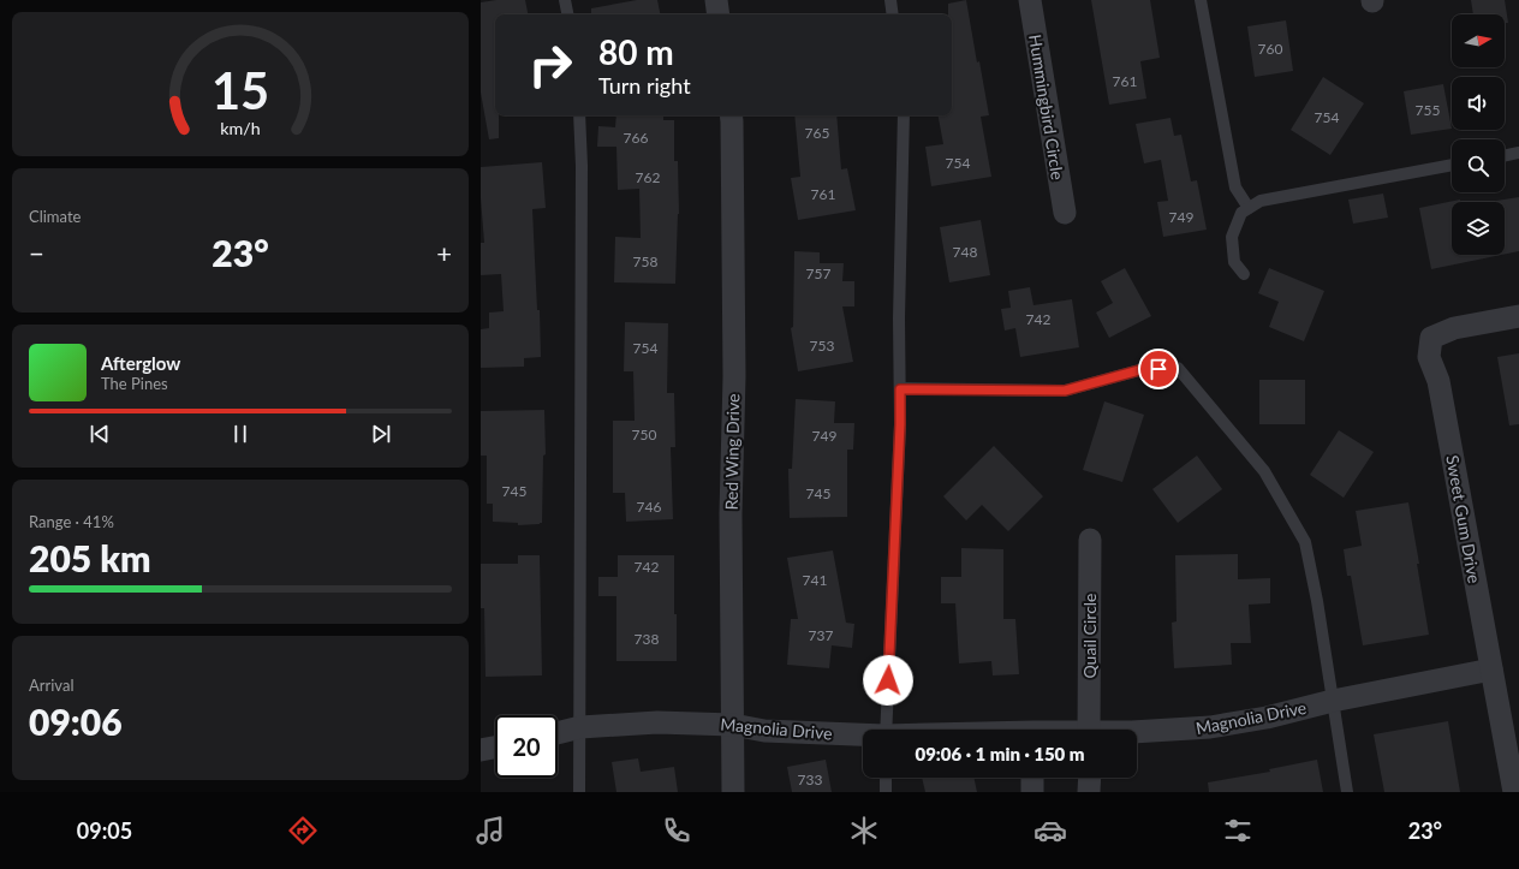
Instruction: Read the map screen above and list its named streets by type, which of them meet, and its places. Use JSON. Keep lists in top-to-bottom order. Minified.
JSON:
{"streets":{"street":["Hummingbird Circle","Red Wing Drive","Sweet Gum Drive","Quail Circle","Magnolia Drive"]},"crossings":[["Red Wing Drive","Magnolia Drive"],["Sweet Gum Drive","Magnolia Drive"]],"house_numbers":["760","761","755","754","765","766","754","762","761","749","748","758","757","742","753","754","750","749","745","745","746","742","741","737","738","733"],"north":"right","page":{"turn":["80 m","Turn right"],"tile":["Climate",["Range · 41%","205 km"],["Arrival","09:06"]],"heat":["−","23°","+"],"song":["Afterglow","The Pines"],"limit":"20","trip":"09:06 · 1 min · 150 m","tabs":["09:05","23°"],"gauge":["15","km/h"]}}
